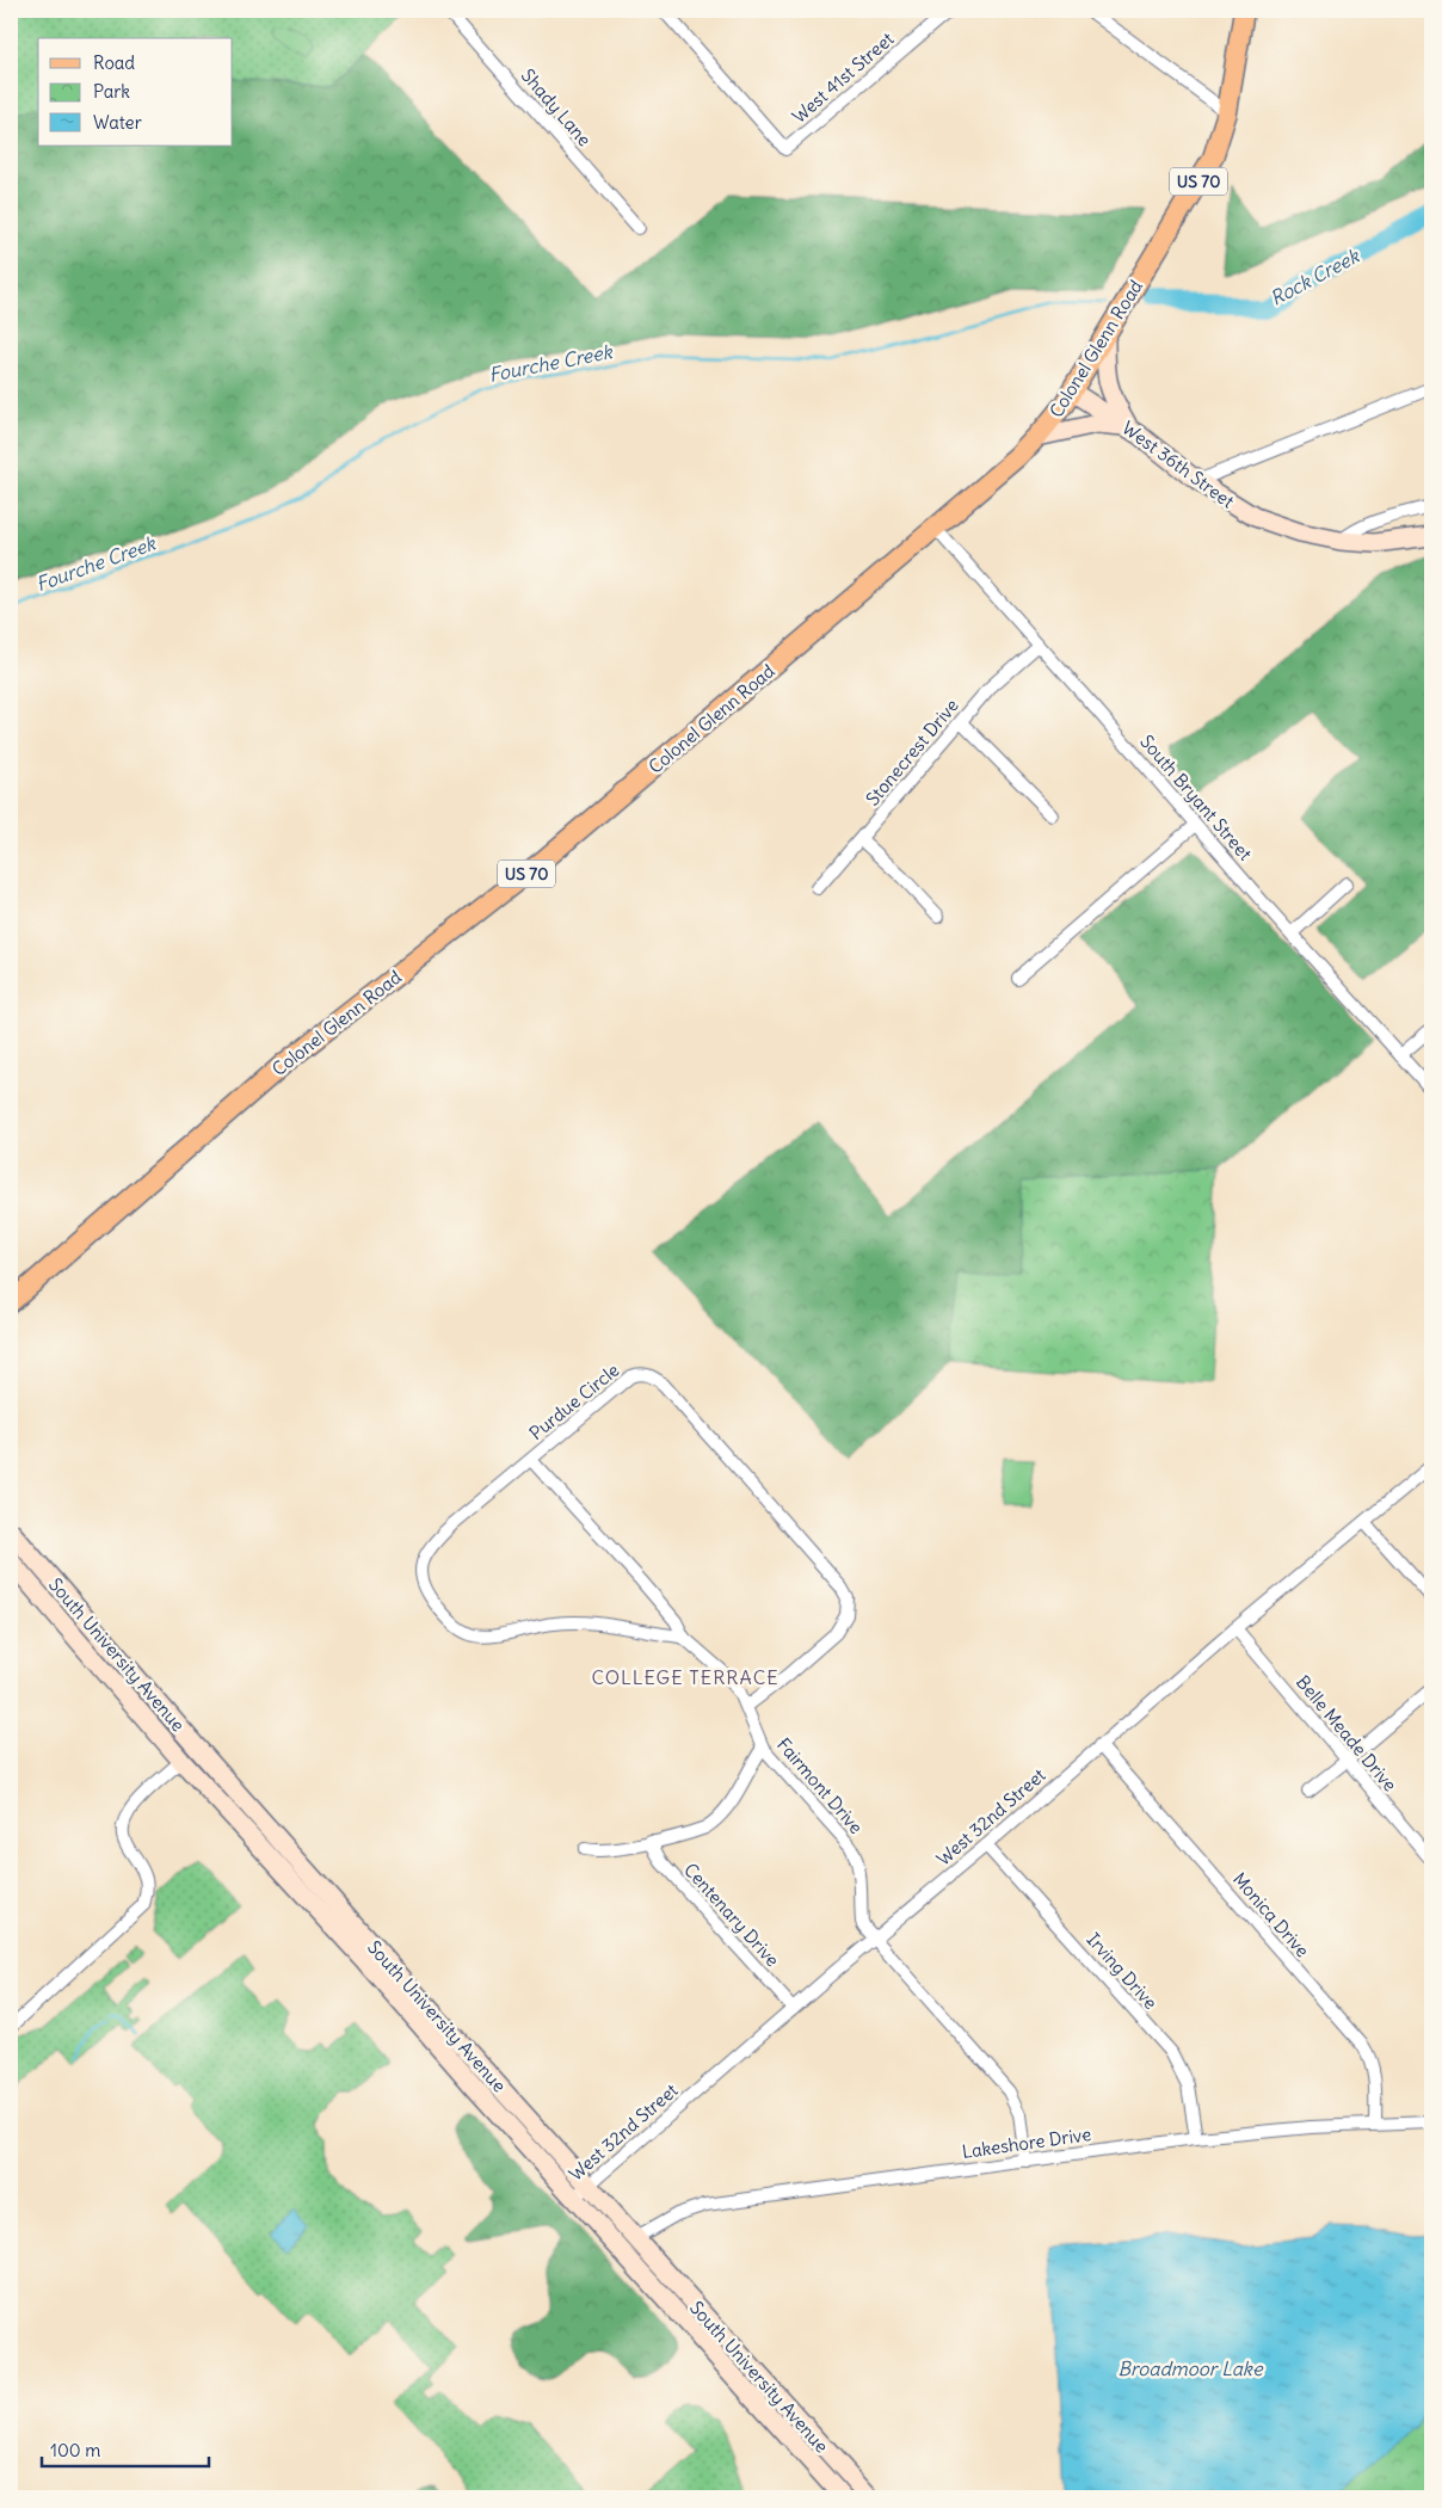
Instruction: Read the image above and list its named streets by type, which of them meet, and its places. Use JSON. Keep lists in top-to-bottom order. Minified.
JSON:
{"streets":{"main road":["US 70","Colonel Glenn Road","West 36th Street","South University Avenue"],"street":["West 41st Street","Shady Lane","Stonecrest Drive","South Bryant Street","Purdue Circle","Belle Meade Drive","Fairmont Drive","West 32nd Street","Centenary Drive","Monica Drive","Irving Drive","Lakeshore Drive"]},"crossings":[["Colonel Glenn Road","West 36th Street"],["Colonel Glenn Road","South Bryant Street"],["Stonecrest Drive","South Bryant Street"],["Purdue Circle","Fairmont Drive"],["South University Avenue","West 32nd Street"],["South University Avenue","Lakeshore Drive"],["Belle Meade Drive","West 32nd Street"],["Fairmont Drive","West 32nd Street"],["Fairmont Drive","Lakeshore Drive"],["West 32nd Street","Centenary Drive"],["West 32nd Street","Monica Drive"],["West 32nd Street","Irving Drive"],["Monica Drive","Lakeshore Drive"],["Irving Drive","Lakeshore Drive"]],"districts":["COLLEGE TERRACE"],"water":["Rock Creek","Fourche Creek","Broadmoor Lake"],"legend":["Road","Park","Water"],"scale_bar":"100 m"}
